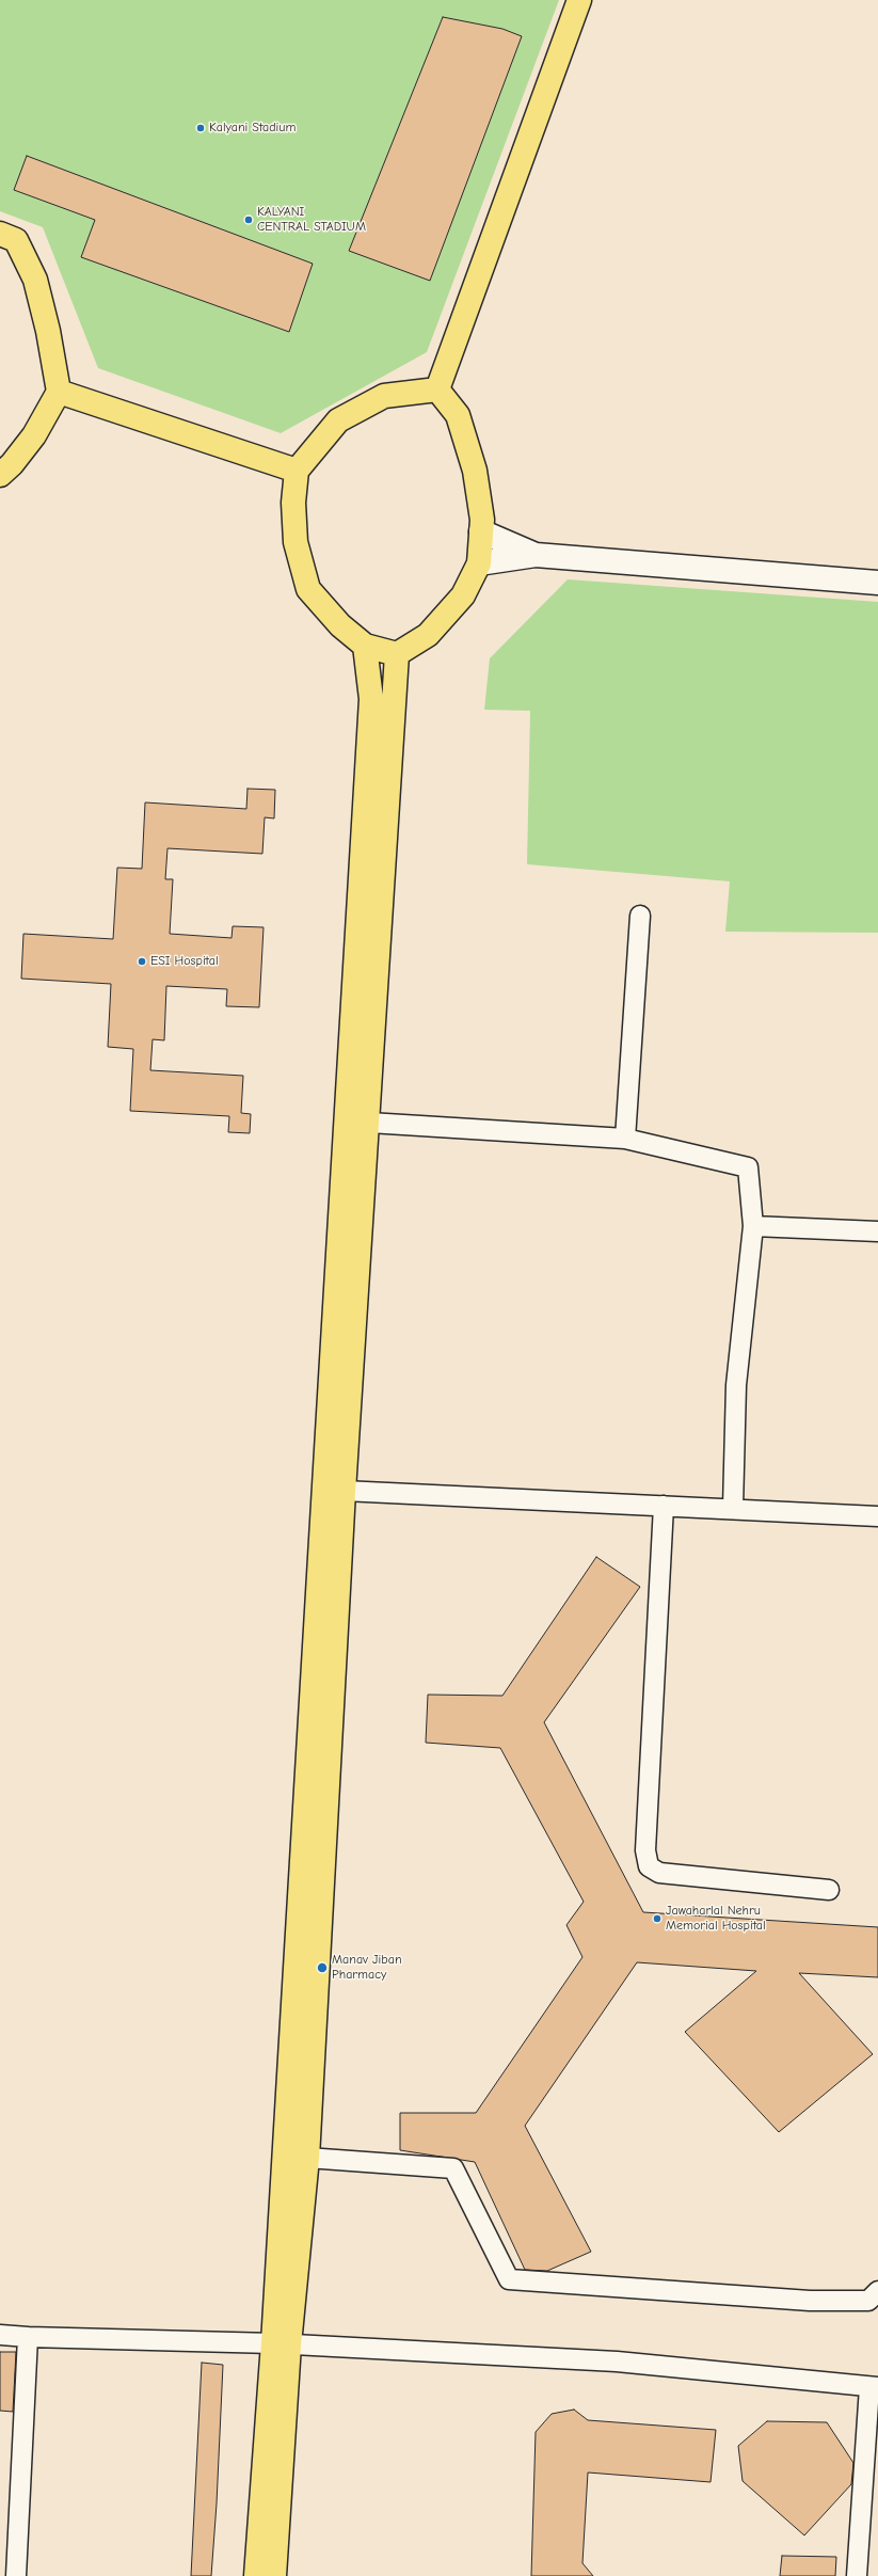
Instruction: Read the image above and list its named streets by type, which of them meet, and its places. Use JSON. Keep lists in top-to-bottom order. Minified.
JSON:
{"places":["Kalyani Stadium","KALYANI CENTRAL STADIUM","ESI Hospital","Jawaharlal Nehru Memorial Hospital","Manav Jiban Pharmacy"]}
